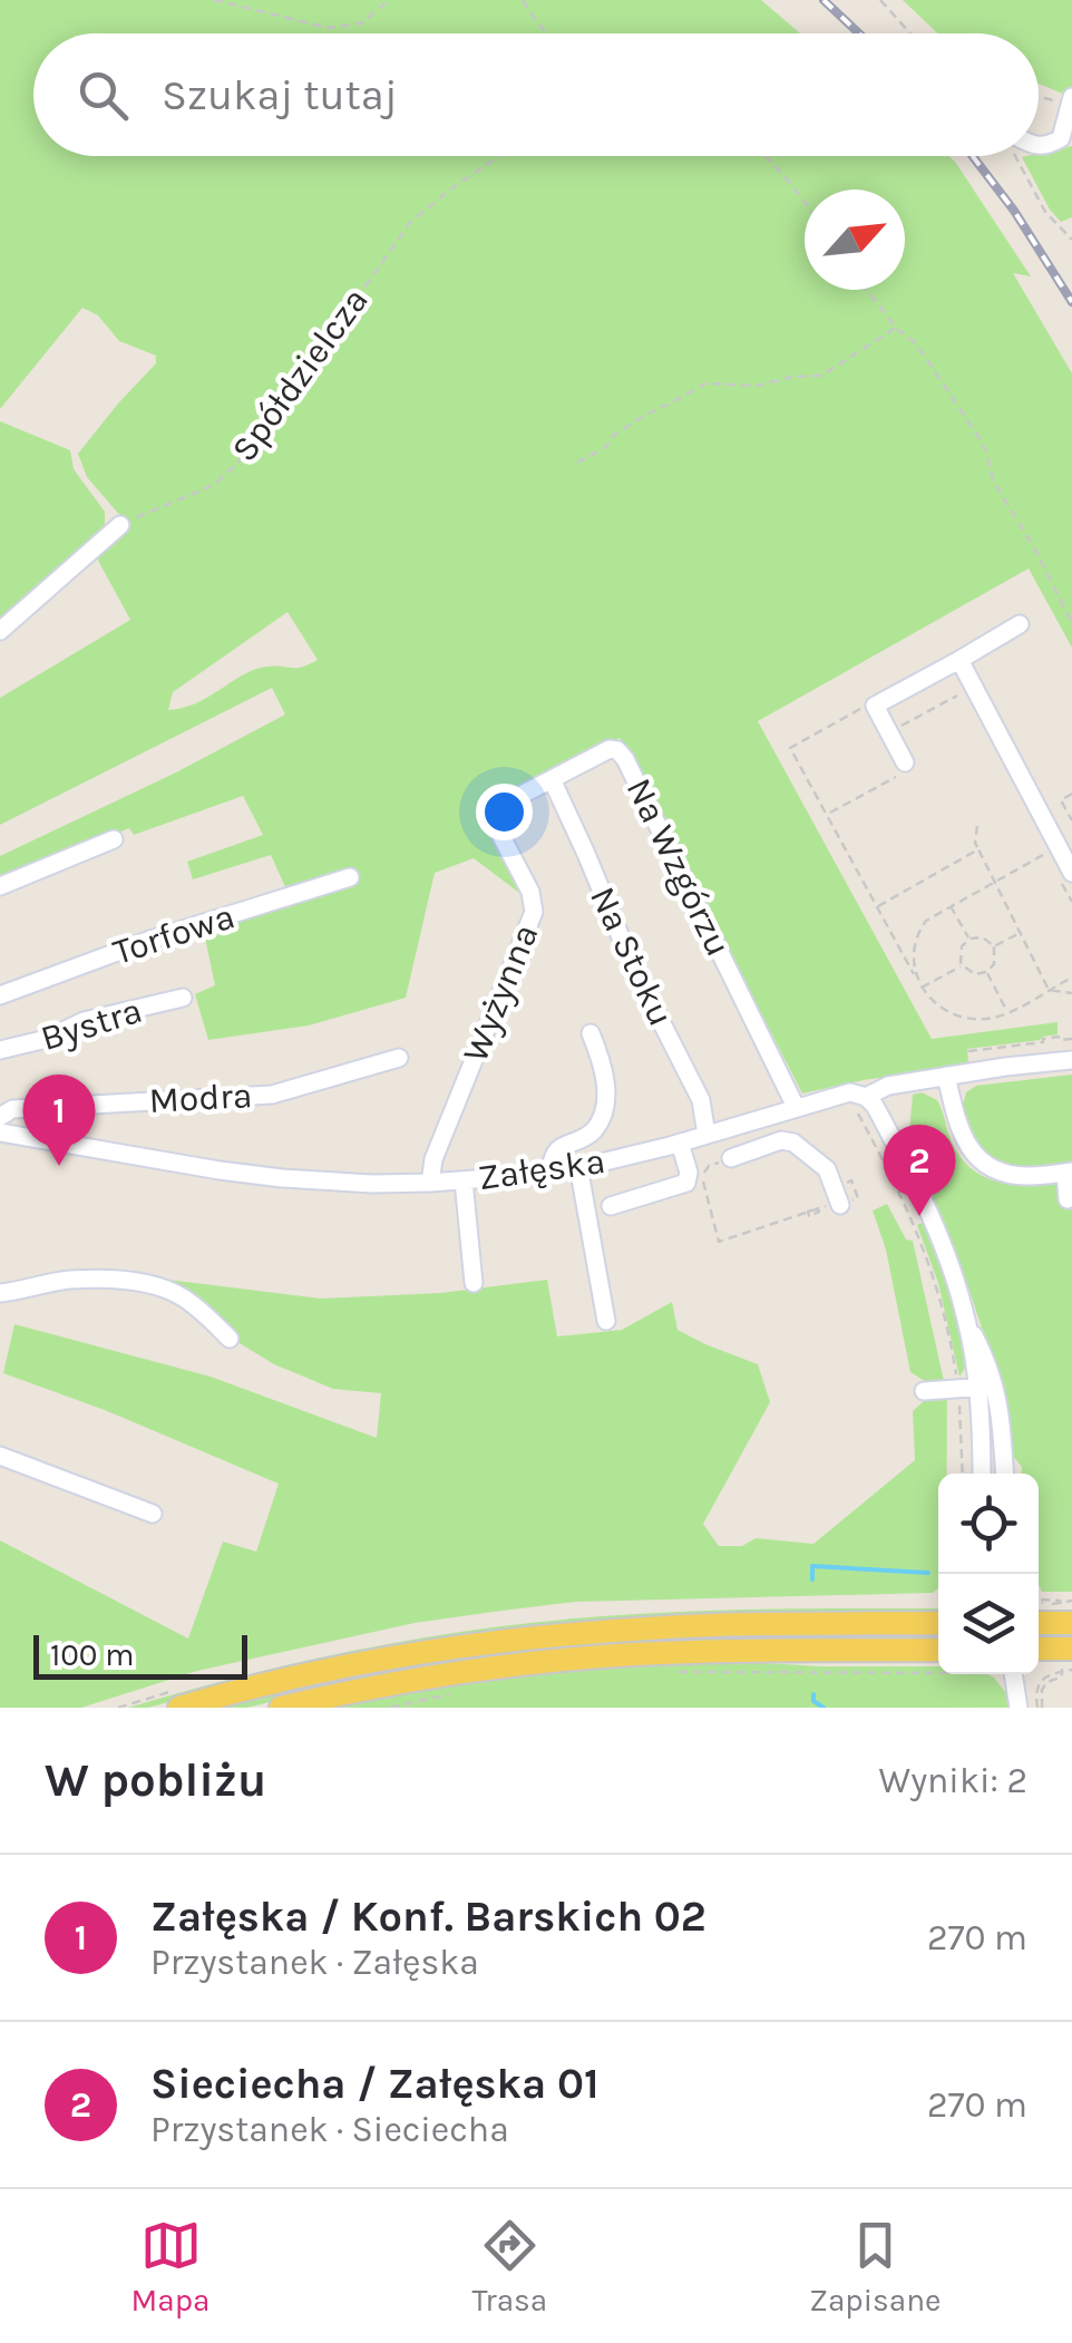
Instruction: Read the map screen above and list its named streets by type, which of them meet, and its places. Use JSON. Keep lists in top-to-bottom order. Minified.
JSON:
{"streets":{"street":["Na Wzgórzu","Torfowa","Na Stoku","Wyżynna","Bystra","Modra","Załęska"],"path":["Spółdzielcza"]},"crossings":[["Na Wzgórzu","Na Stoku"],["Na Wzgórzu","Wyżynna"],["Na Wzgórzu","Załęska"],["Na Stoku","Załęska"],["Wyżynna","Załęska"]],"scale_bar":"100 m","north":"top right","page":{"search":"Szukaj tutaj","pins":["1","2"],"scale":"100 m","heading":["W pobliżu","Wyniki: 2"],"list":[{"mark":"1","name":"Załęska / Konf. Barskich 02","note":"Przystanek · Załęska","value":"270 m"},{"mark":"2","name":"Sieciecha / Załęska 01","note":"Przystanek · Sieciecha","value":"270 m"}],"nav":["Mapa","Trasa","Zapisane"]}}
